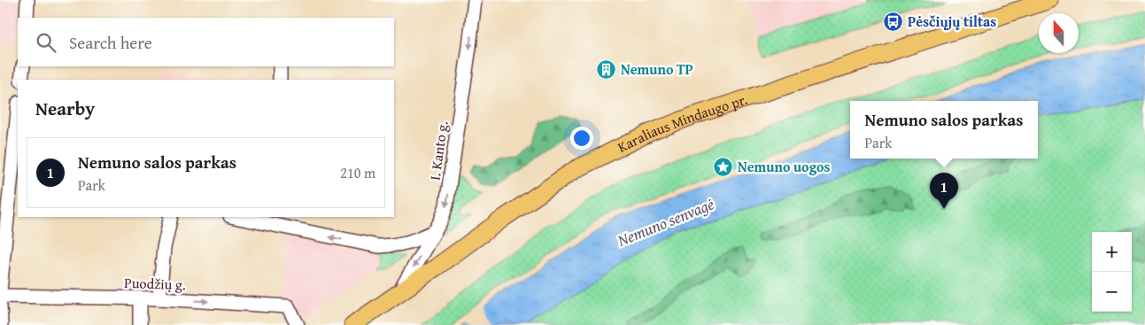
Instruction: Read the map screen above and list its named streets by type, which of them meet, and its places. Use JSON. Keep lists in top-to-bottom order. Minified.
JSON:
{"streets":{"main road":["Karaliaus Mindaugo pr."],"street":["I. Kanto g.","Puodžių g."]},"crossings":[["Karaliaus Mindaugo pr.","I. Kanto g."]],"one_way":["I. Kanto g."],"water":["Nemuno senvagė"],"places":{"bus stop":["Pėsčiųjų tiltas"],"building":["Nemuno TP"],"place":["Nemuno uogos"]},"north":"top","page":{"search":"Search here","heading":"Nearby","popup":["Nemuno salos parkas","Park"],"list":[{"mark":"1","name":"Nemuno salos parkas","note":"Park","value":"210 m"}],"pins":"1","map_buttons":["+","−"]}}
